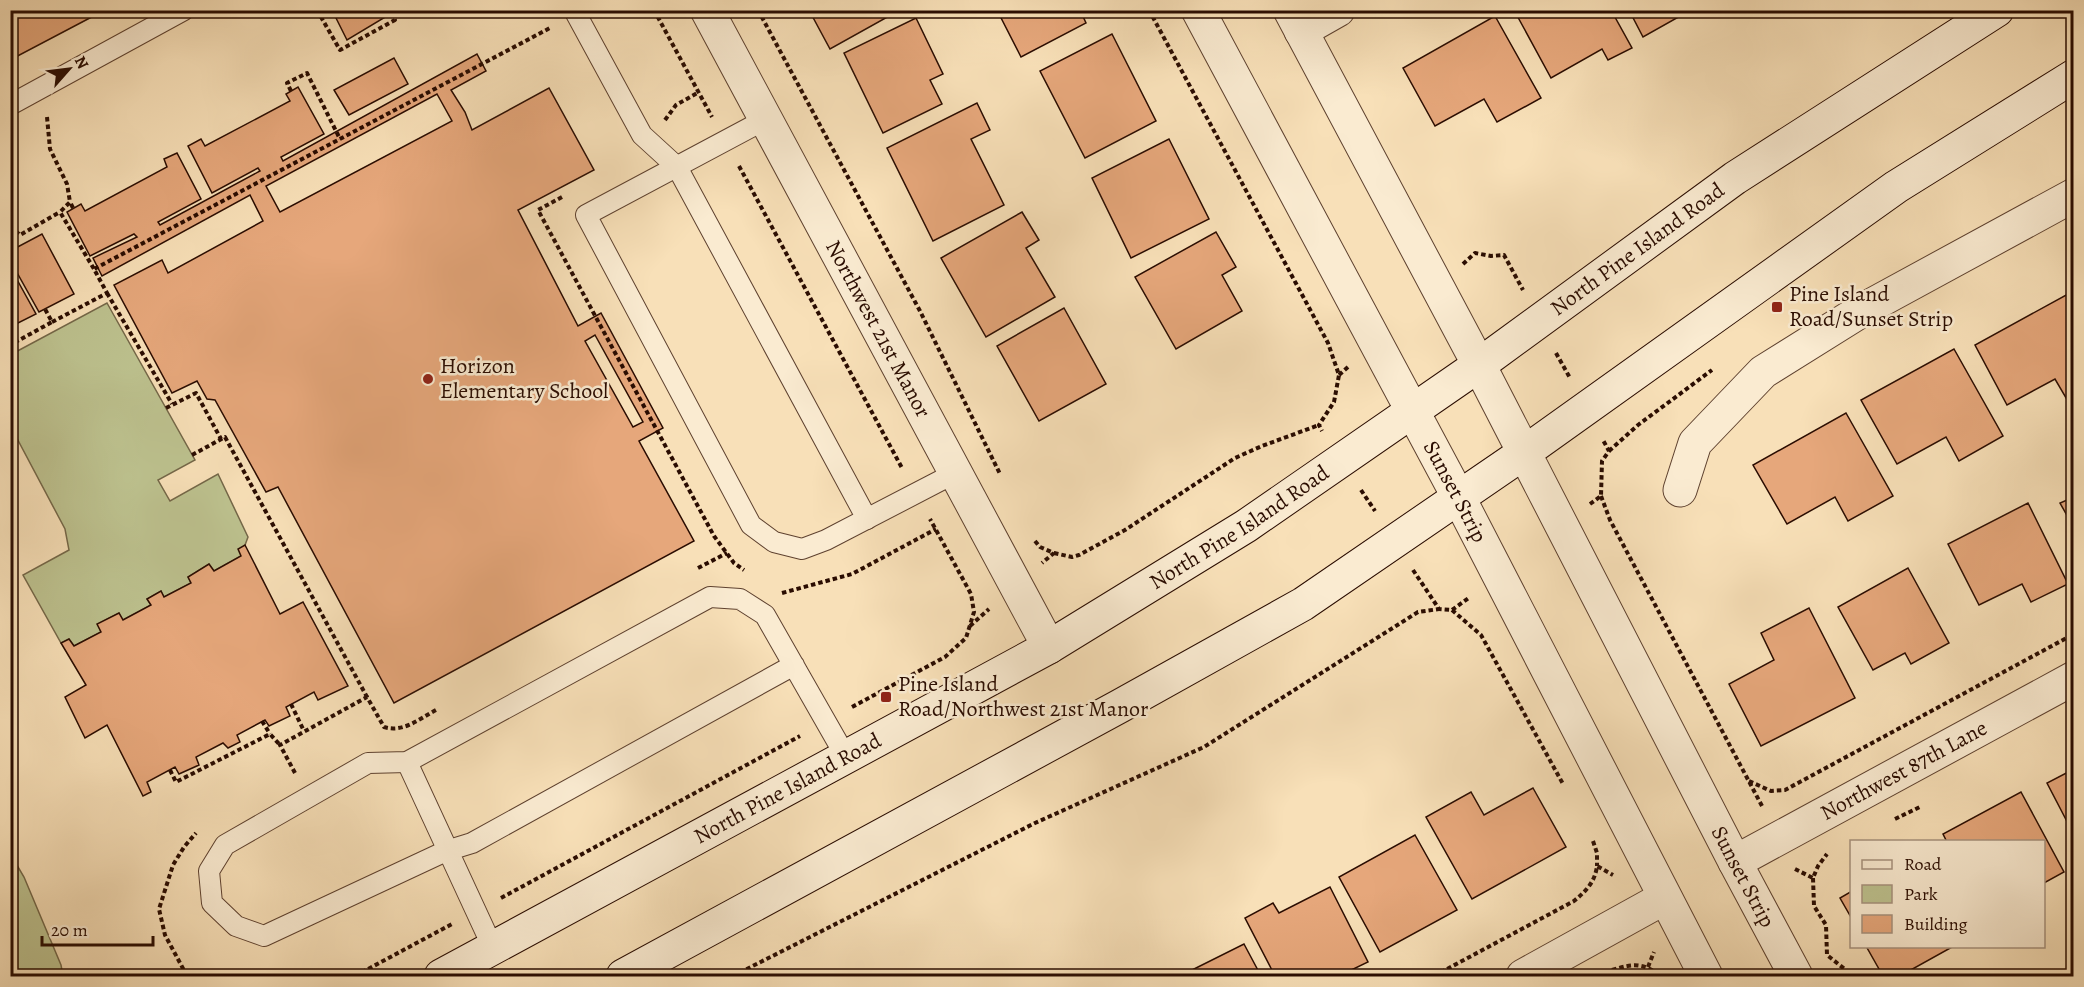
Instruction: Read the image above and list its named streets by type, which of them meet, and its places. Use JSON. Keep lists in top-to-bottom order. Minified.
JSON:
{"streets":{"street":["North Pine Island Road","Northwest 21st Manor","Sunset Strip","Northwest 87th Lane"]},"crossings":[["North Pine Island Road","Northwest 21st Manor"],["North Pine Island Road","Sunset Strip"],["Sunset Strip","Northwest 87th Lane"]],"places":{"transit":["Pine Island Road/Sunset Strip","Pine Island Road/Northwest 21st Manor"],"other":["Horizon Elementary School"]},"legend":["Road","Park","Building"],"scale_bar":"20 m","north":"top right"}
